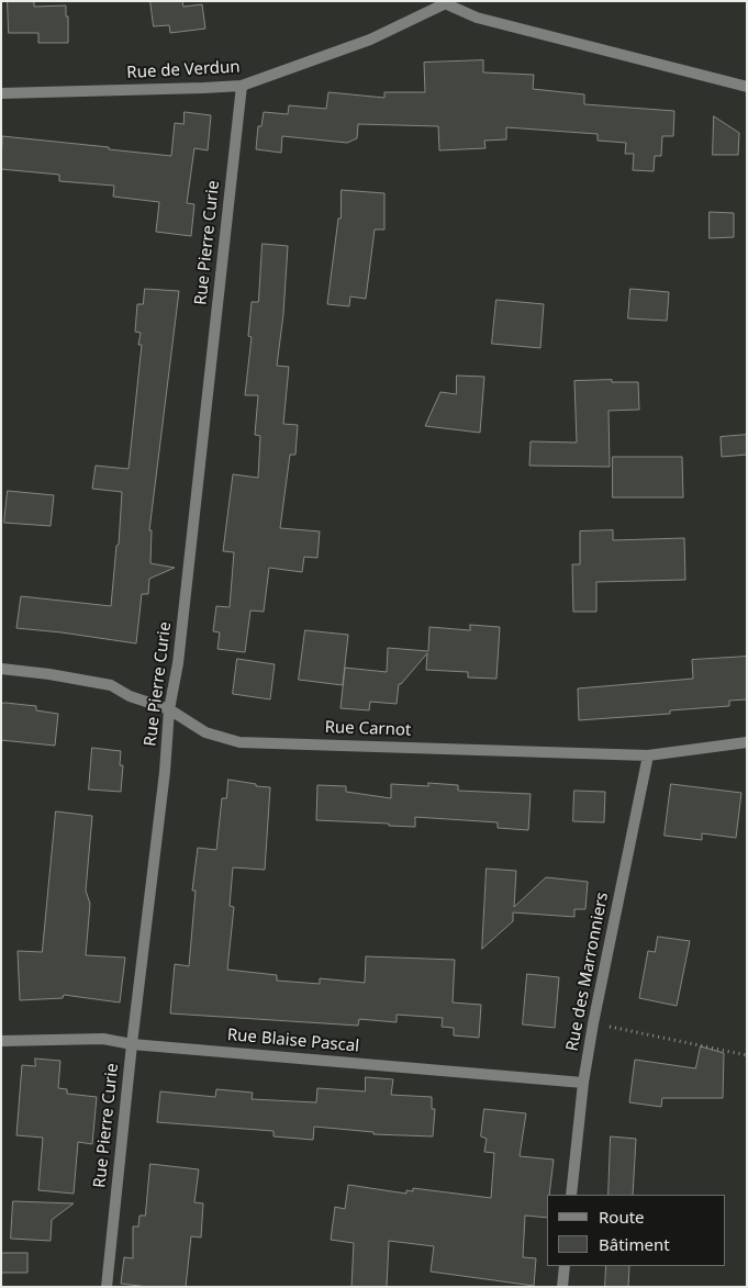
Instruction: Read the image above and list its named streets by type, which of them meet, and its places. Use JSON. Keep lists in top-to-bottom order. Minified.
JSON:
{"streets":{"street":["Rue de Verdun","Rue Pierre Curie","Rue Carnot","Rue des Marronniers","Rue Blaise Pascal"]},"crossings":[["Rue de Verdun","Rue Pierre Curie"],["Rue Pierre Curie","Rue Carnot"],["Rue Pierre Curie","Rue Blaise Pascal"],["Rue Carnot","Rue des Marronniers"],["Rue des Marronniers","Rue Blaise Pascal"]],"legend":["Route","Bâtiment"]}
